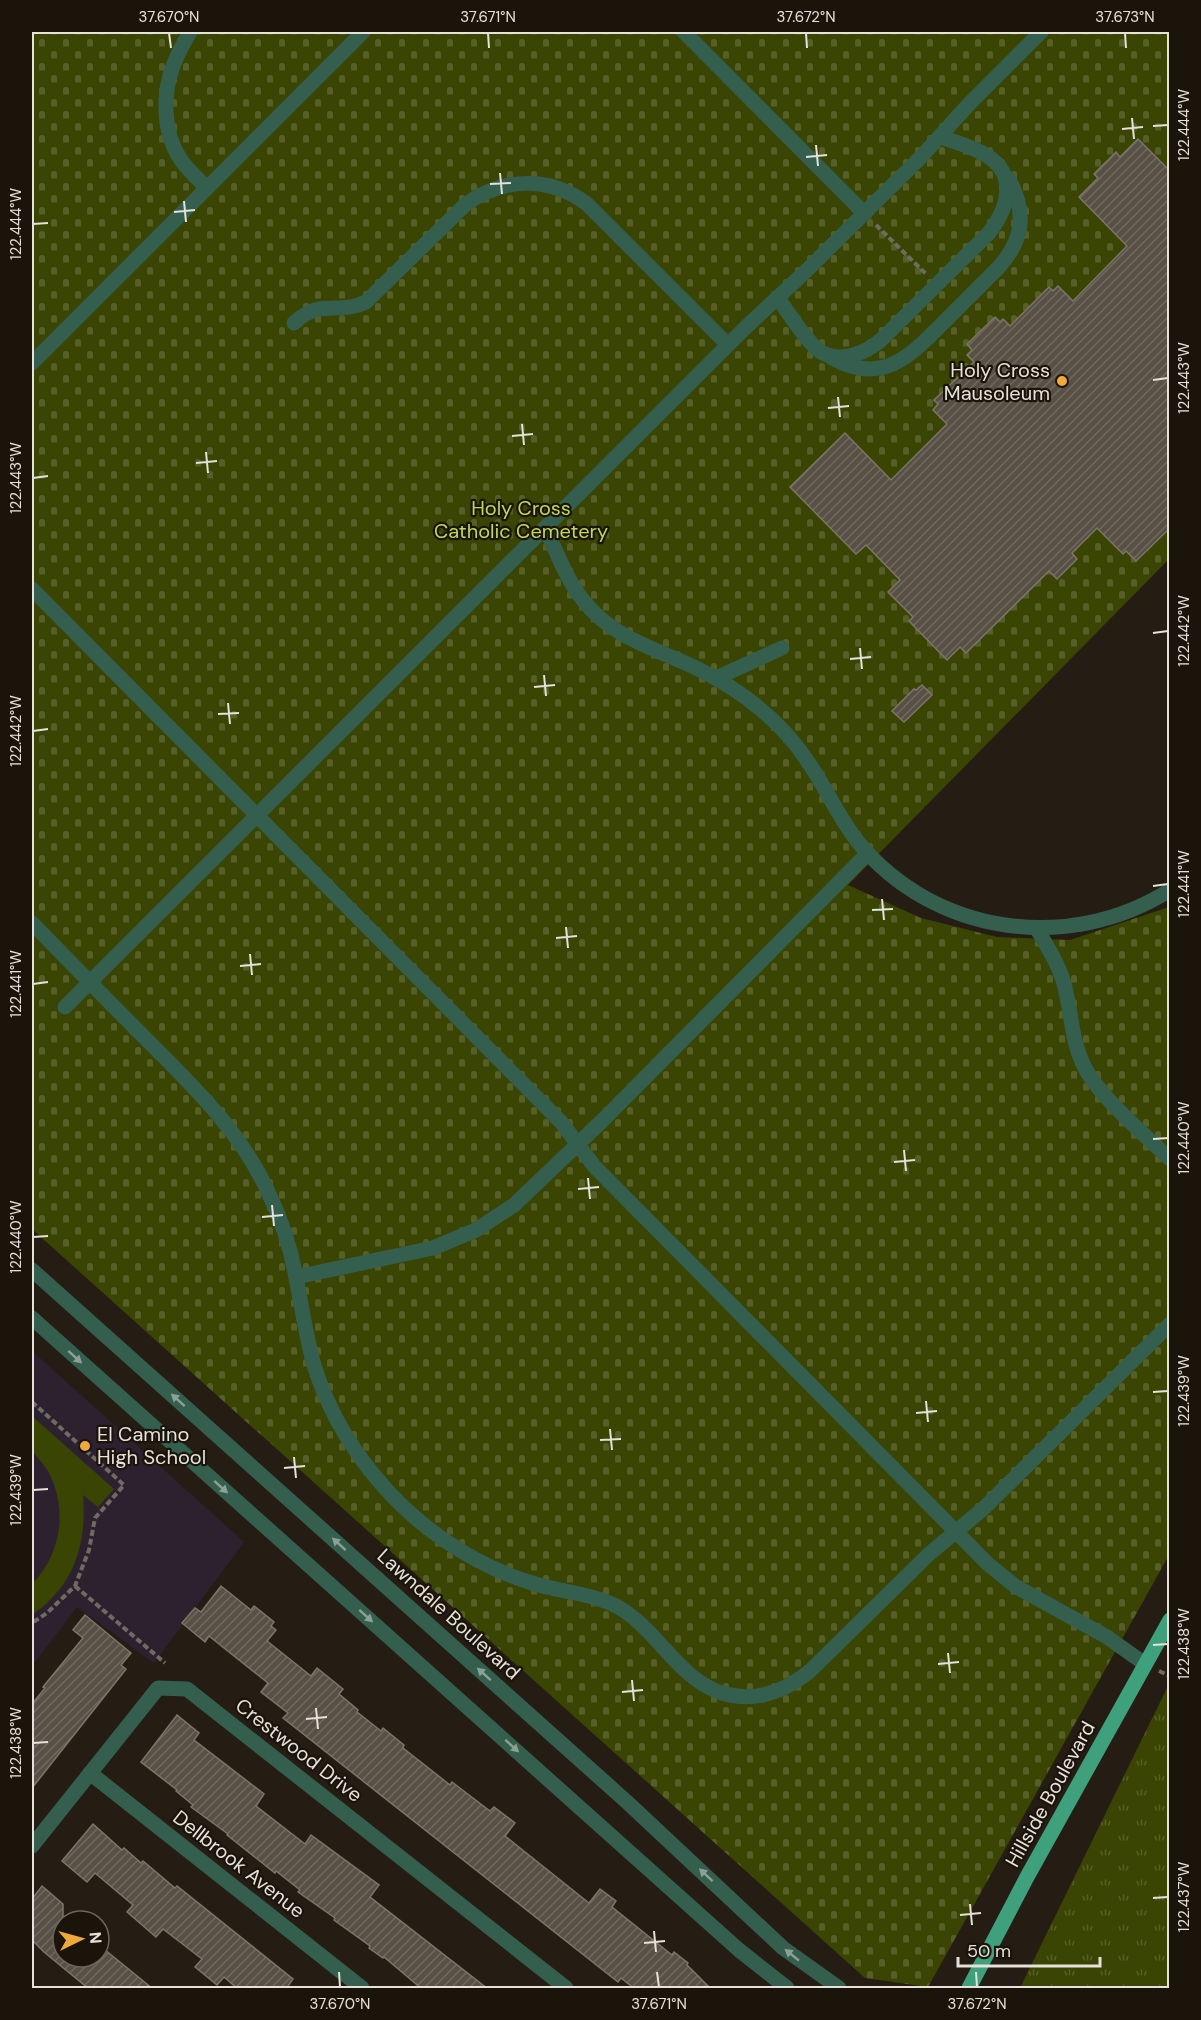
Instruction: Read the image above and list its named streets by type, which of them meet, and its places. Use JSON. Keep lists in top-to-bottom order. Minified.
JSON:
{"streets":{"main road":["Hillside Boulevard"],"street":["Lawndale Boulevard","Crestwood Drive","Dellbrook Avenue"]},"crossings":[["Crestwood Drive","Dellbrook Avenue"]],"parks":["Holy Cross Catholic Cemetery"],"places":["Holy Cross Mausoleum","El Camino High School"],"scale_bar":"50 m","north":"right","coordinates":["37.670°N","37.671°N","37.672°N","37.673°N","122.444°W","122.443°W","122.442°W","122.441°W","122.440°W","122.439°W","122.438°W","122.437°W"]}
